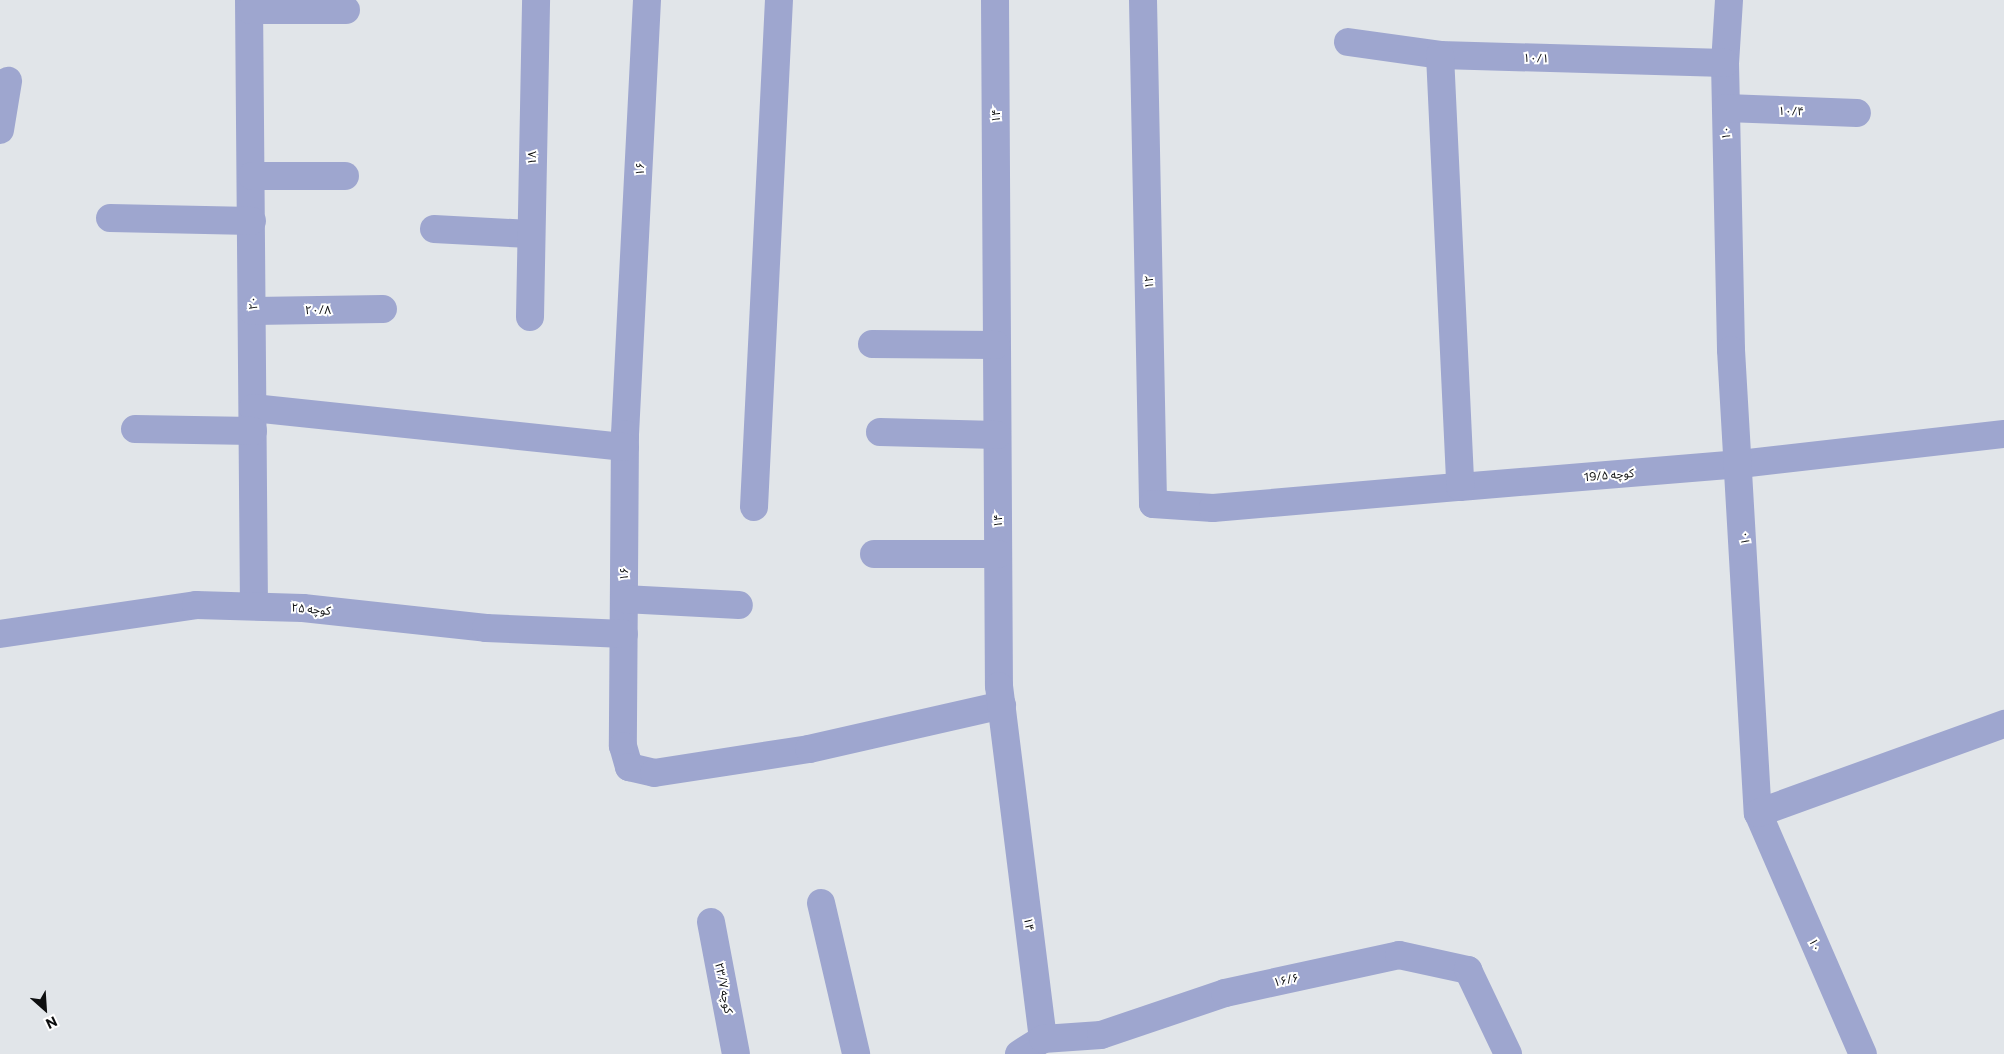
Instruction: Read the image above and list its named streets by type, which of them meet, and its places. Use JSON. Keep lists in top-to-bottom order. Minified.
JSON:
{"streets":{"street":["۱۰/۱","۱۰/۴","۱۴","۱۰","۱۸","۱۶","۱۲","۲۰","۲۰/۸","کوچه 19/۵","کوچه ۲۵","۱۶/۶","کوچه ۲۳/۷"]},"crossings":[["۱۰/۱","۱۰"],["۱۰/۴","۱۰"],["۱۴","۱۶"],["۱۴","۱۶/۶"],["۱۰","کوچه 19/۵"],["۱۶","کوچه ۲۵"],["۱۲","کوچه 19/۵"],["۲۰","۲۰/۸"],["۲۰","کوچه ۲۵"]],"north":"bottom right"}
